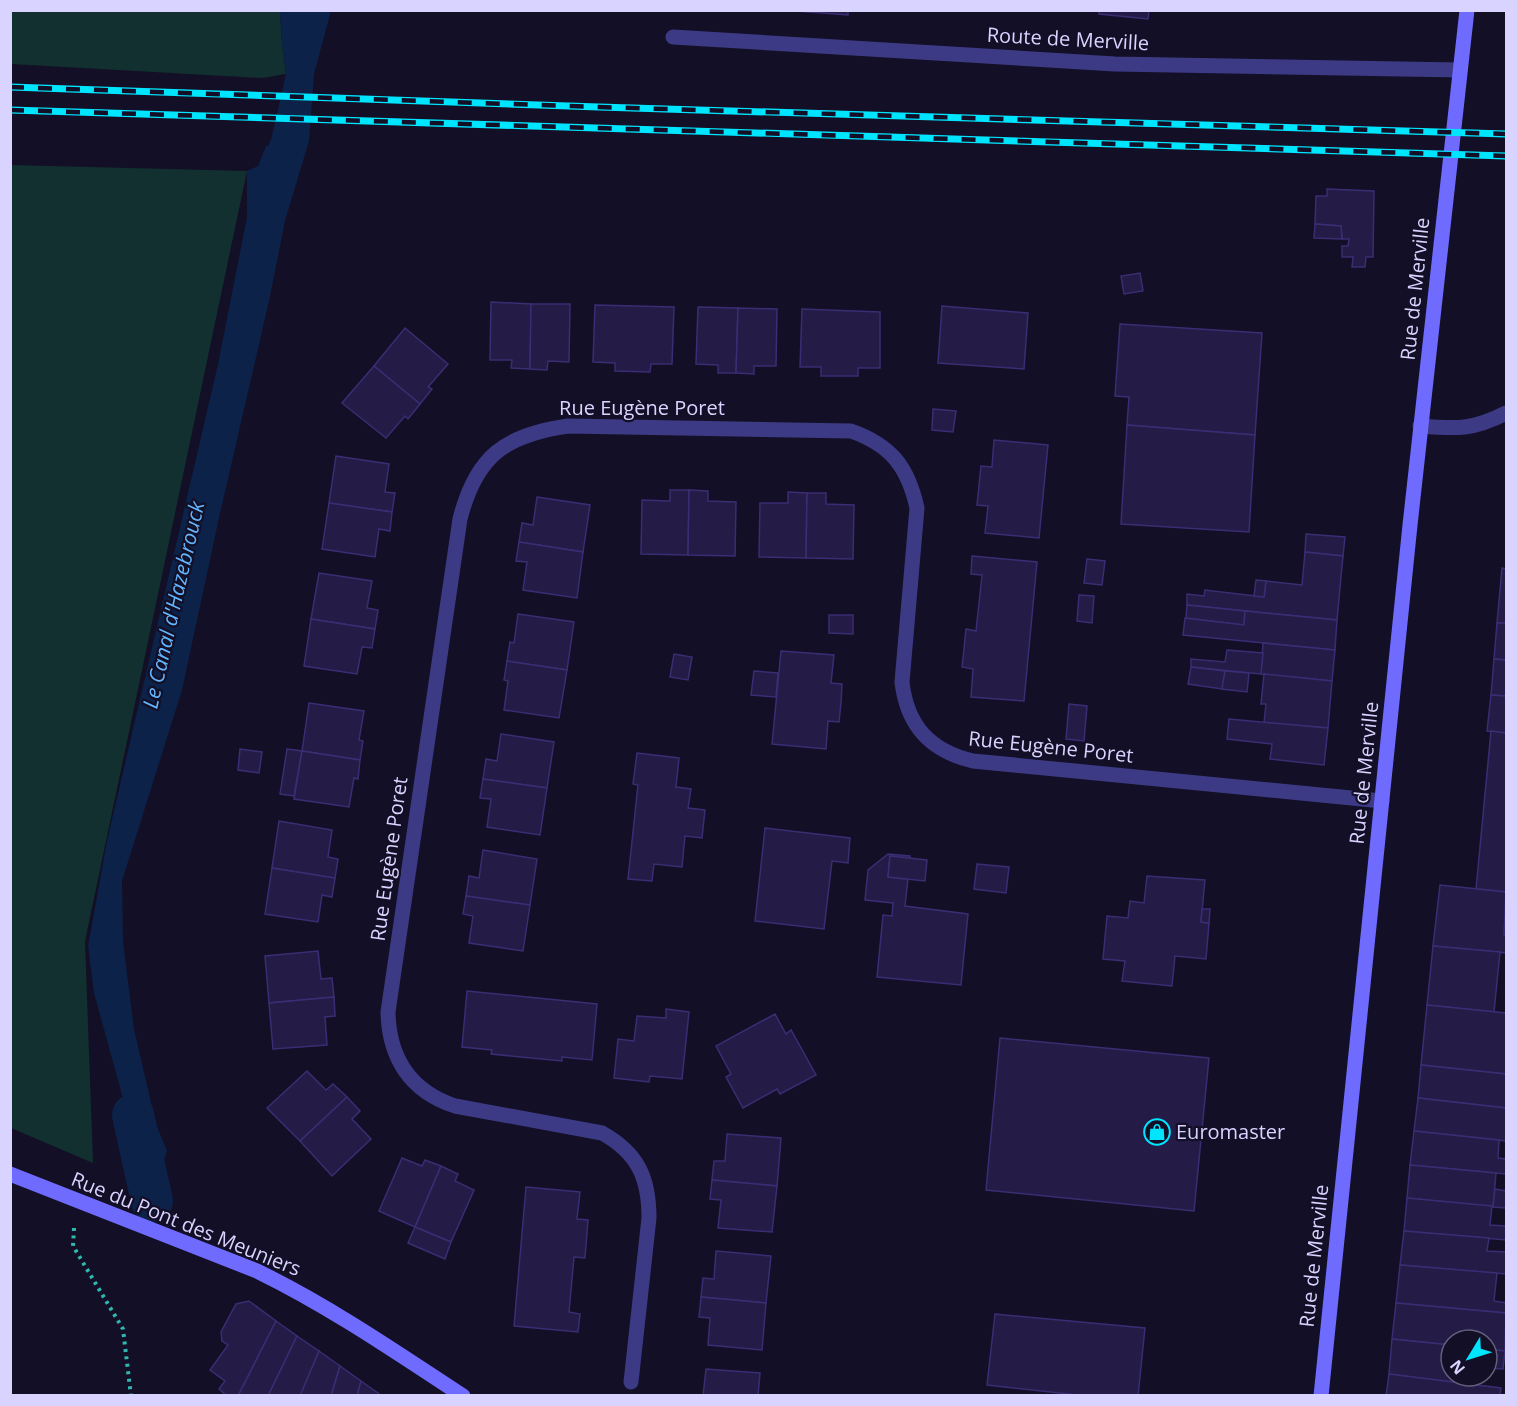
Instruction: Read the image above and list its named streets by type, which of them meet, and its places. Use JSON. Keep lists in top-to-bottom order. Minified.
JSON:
{"streets":{"street":["Route de Merville","Rue de Merville","Rue Eugène Poret","Rue du Pont des Meuniers"]},"crossings":[["Route de Merville","Rue de Merville"],["Rue de Merville","Rue Eugène Poret"]],"water":["Le Canal d'Hazebrouck"],"places":{"shop":["Euromaster"]},"north":"bottom left"}
